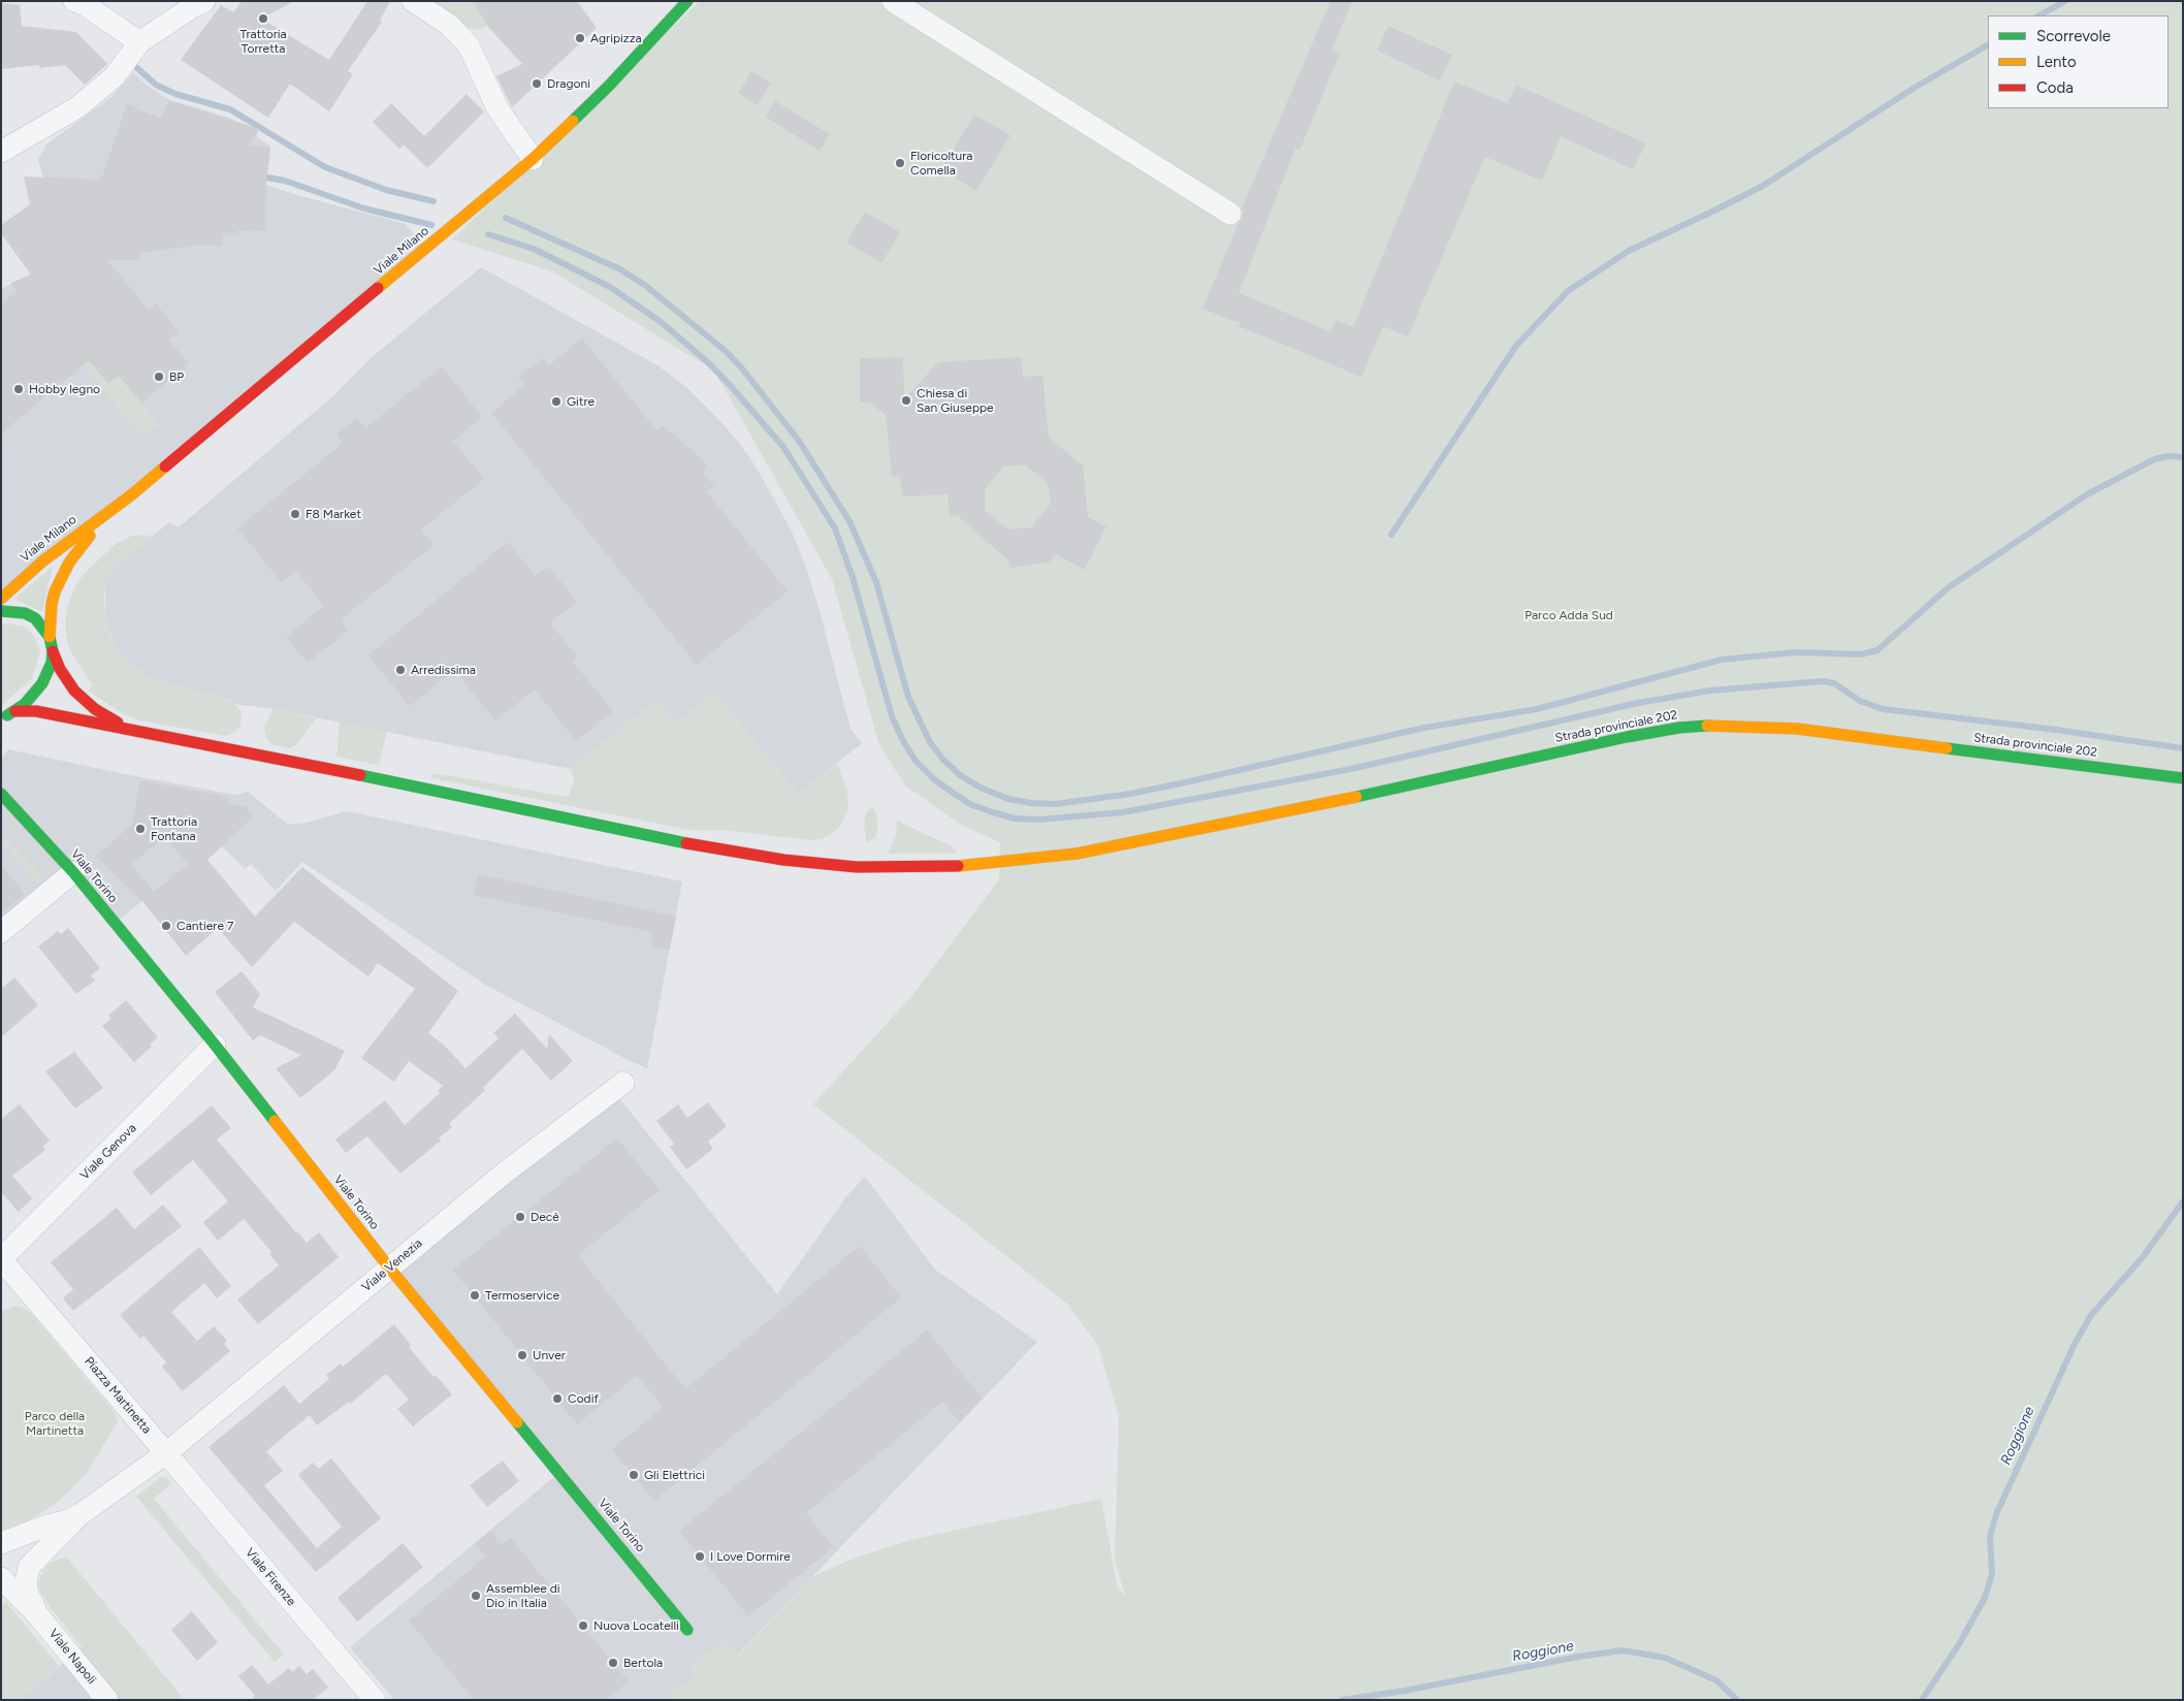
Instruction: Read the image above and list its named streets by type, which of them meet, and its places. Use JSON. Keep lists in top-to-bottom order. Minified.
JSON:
{"streets":{"street":["Viale Milano","Strada provinciale 202","Viale Torino","Viale Genova","Viale Venezia","Piazza Martinetta","Viale Firenze","Viale Napoli"]},"crossings":[["Viale Torino","Viale Genova"],["Viale Torino","Viale Venezia"],["Viale Genova","Piazza Martinetta"],["Viale Venezia","Piazza Martinetta"],["Viale Venezia","Viale Firenze"],["Piazza Martinetta","Viale Firenze"]],"water":["Roggione"],"parks":["Parco Adda Sud","Parco della Martinetta"],"places":["Trattoria Torretta","Agripizza","Dragoni","Floricoltura Comella","BP","Hobby legno","Chiesa di San Giuseppe","Gitre","F8 Market","Arredissima","Trattoria Fontana","Cantiere 7","Decè","Termoservice","Unver","Codif","Gli Elettrici","I Love Dormire","Assemblee di Dio in Italia","Nuova Locatelli","Bertola"],"legend":["Scorrevole","Lento","Coda"]}
